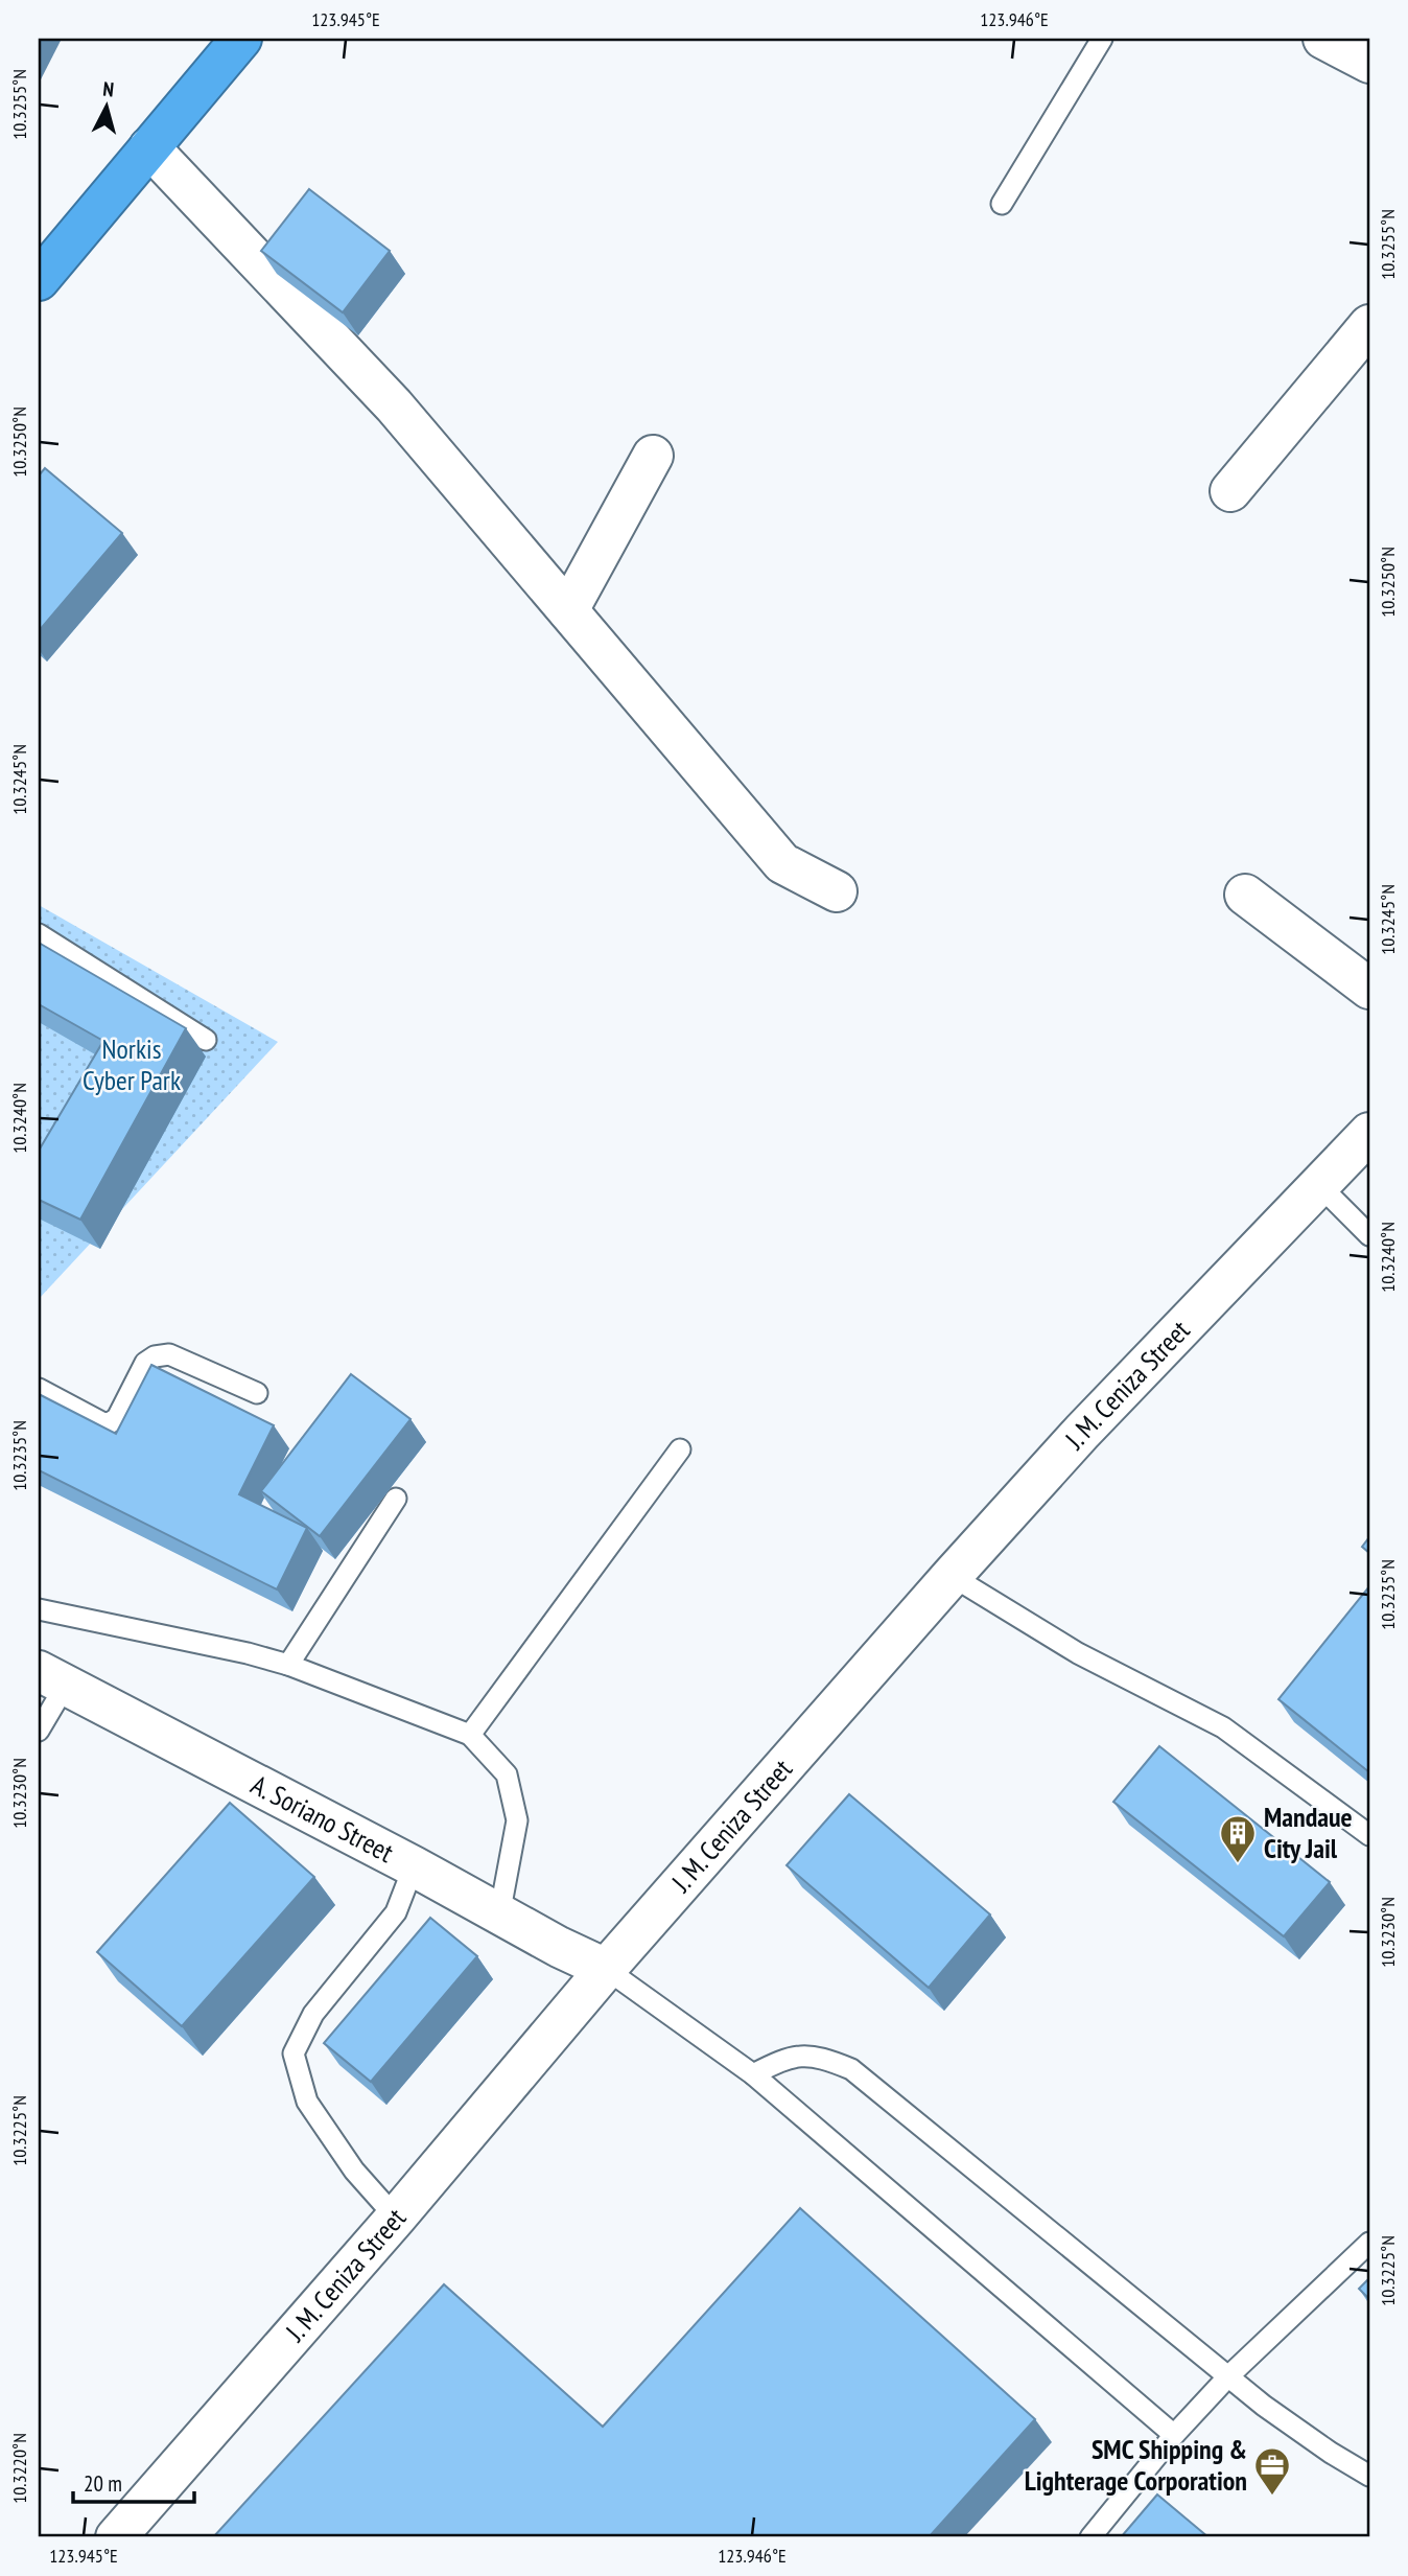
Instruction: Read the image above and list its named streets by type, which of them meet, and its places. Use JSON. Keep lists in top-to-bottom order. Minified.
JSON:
{"streets":{"street":["J. M. Ceniza Street","A. Soriano Street"]},"crossings":[["J. M. Ceniza Street","A. Soriano Street"]],"parks":["Norkis Cyber Park"],"places":{"building":["Mandaue City Jail"],"office":["SMC Shipping & Lighterage Corporation"]},"scale_bar":"20 m","north":"top","coordinates":["123.945°E","123.946°E","10.3255°N","10.3250°N","10.3245°N","10.3240°N","10.3235°N","10.3230°N","10.3225°N","10.3220°N"]}
